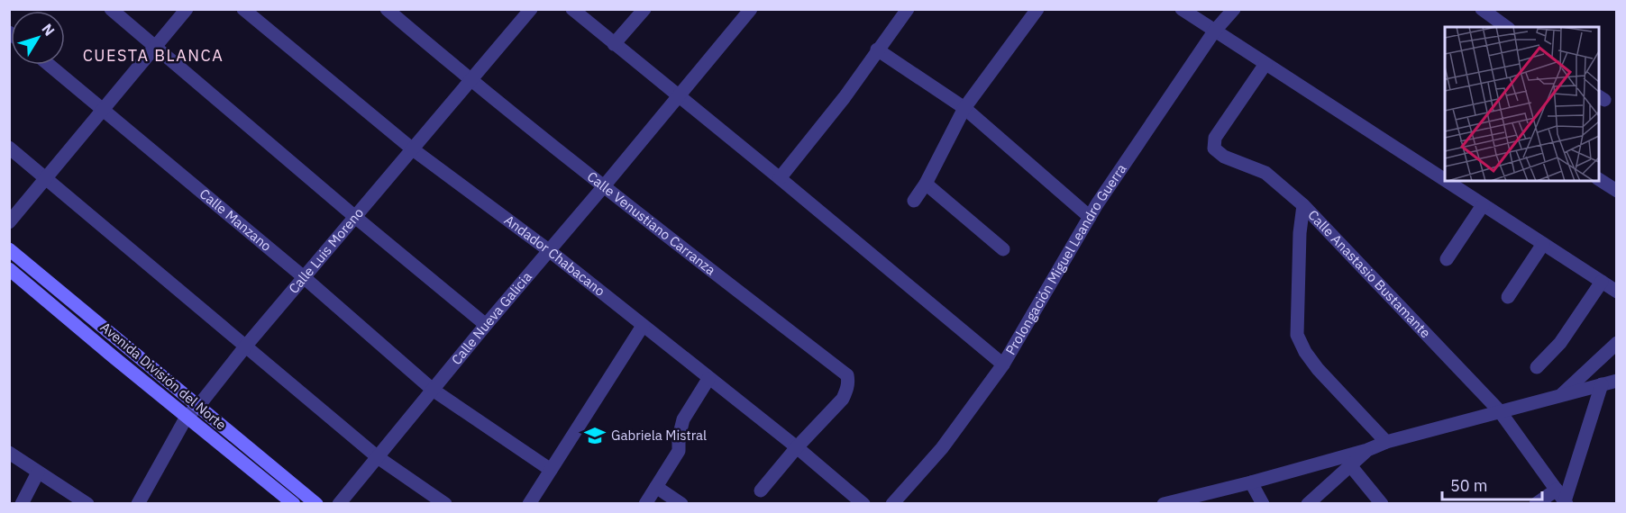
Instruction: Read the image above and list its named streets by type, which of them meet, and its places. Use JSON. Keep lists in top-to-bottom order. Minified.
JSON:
{"streets":{"street":["Calle Manzano","Calle Venustiano Carranza","Calle Luis Moreno","Andador Chabacano","Prolongación Miguel Leandro Guerra","Calle Anastasio Bustamante","Calle Nueva Galicia","Avenida División del Norte"]},"crossings":[["Calle Manzano","Calle Luis Moreno"],["Calle Manzano","Calle Nueva Galicia"],["Calle Venustiano Carranza","Calle Luis Moreno"],["Calle Venustiano Carranza","Andador Chabacano"],["Calle Venustiano Carranza","Calle Nueva Galicia"],["Calle Luis Moreno","Andador Chabacano"],["Calle Luis Moreno","Avenida División del Norte"],["Andador Chabacano","Calle Nueva Galicia"]],"districts":["CUESTA BLANCA"],"places":{"school or university":["Gabriela Mistral"]},"scale_bar":"50 m","north":"top right"}
